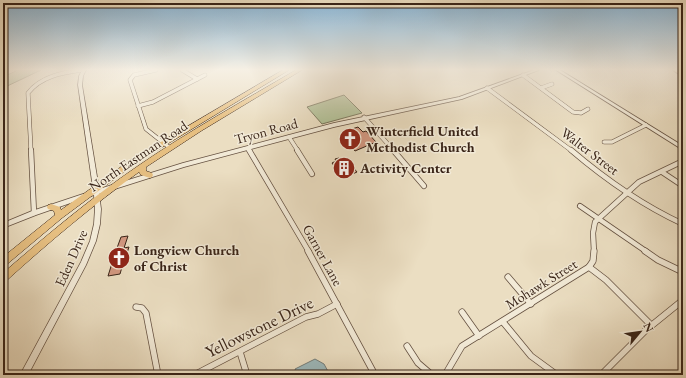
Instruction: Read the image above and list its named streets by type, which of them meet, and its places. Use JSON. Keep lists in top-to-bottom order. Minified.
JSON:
{"streets":{"main road":["North Eastman Road"],"street":["Tryon Road","Walter Street","Garner Lane","Eden Drive","Mohawk Street","Yellowstone Drive"]},"crossings":[["Tryon Road","Walter Street"],["Tryon Road","North Eastman Road"],["Tryon Road","Garner Lane"],["North Eastman Road","Eden Drive"],["Garner Lane","Yellowstone Drive"]],"places":{"church":["Winterfield United Methodist Church","Longview Church of Christ"],"building":["Activity Center"]},"north":"top right"}
